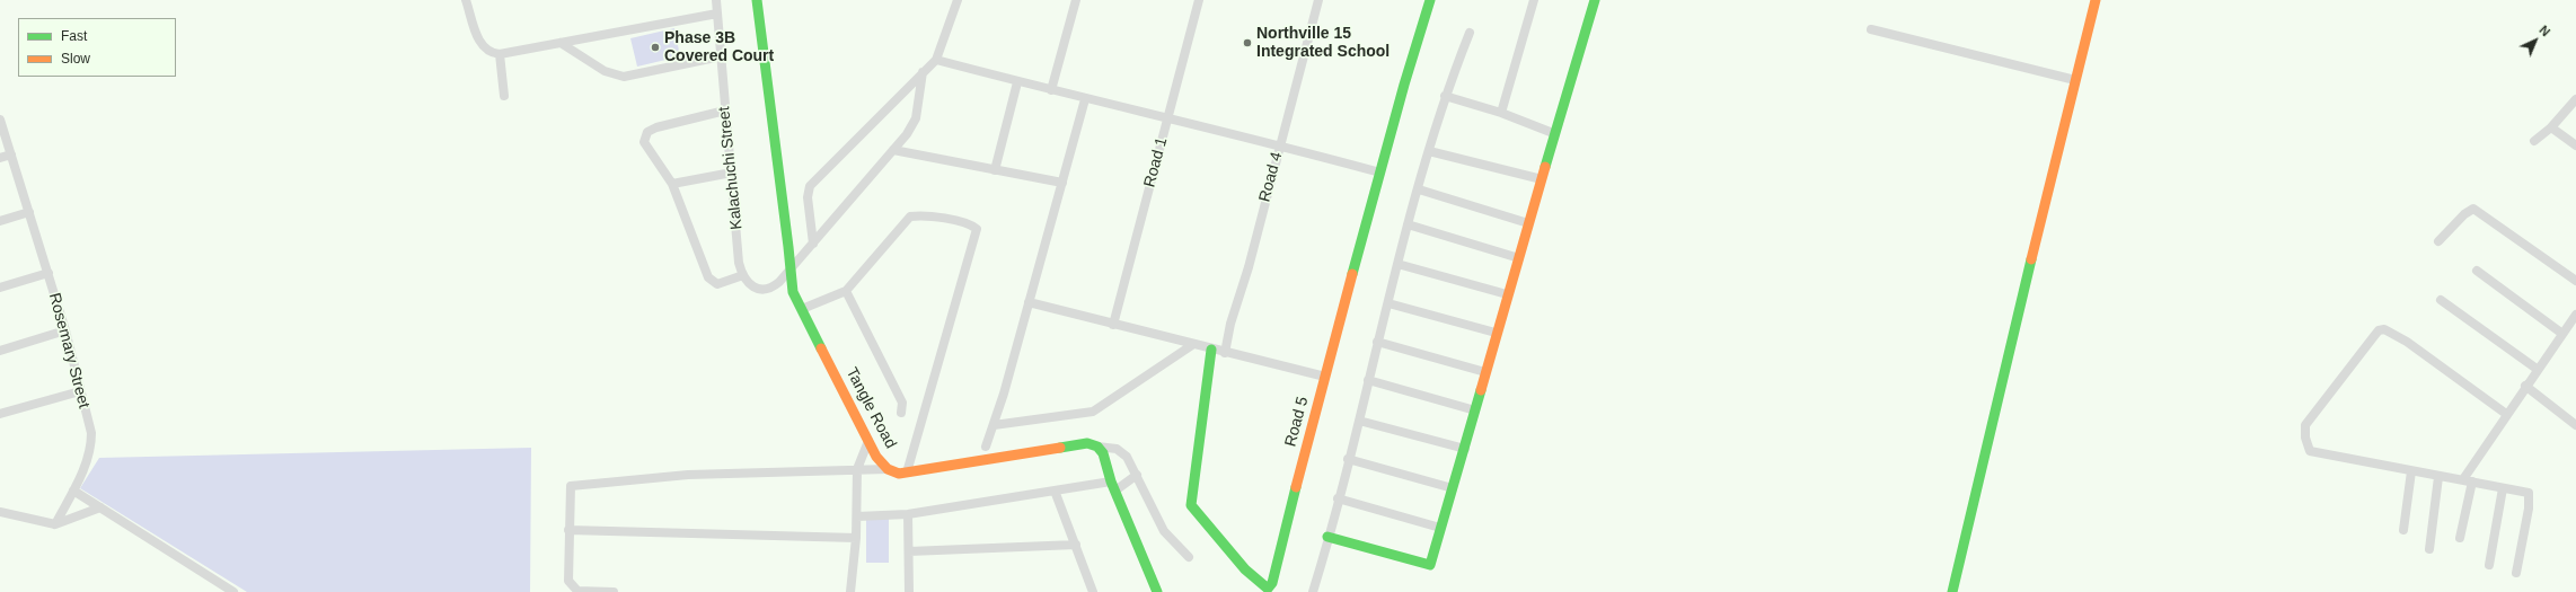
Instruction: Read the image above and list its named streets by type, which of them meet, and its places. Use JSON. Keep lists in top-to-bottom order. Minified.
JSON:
{"streets":{"street":["Road 1","Kalachuchi Street","Road 4","Rosemary Street","Tangle Road","Road 5"]},"places":["Northville 15 Integrated School","Phase 3B Covered Court"],"legend":["Fast","Slow"],"north":"top right"}
